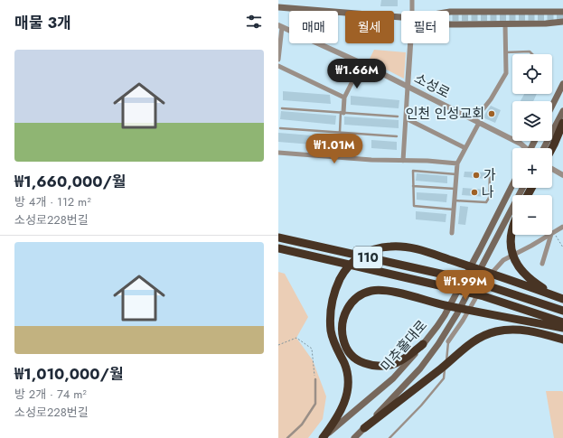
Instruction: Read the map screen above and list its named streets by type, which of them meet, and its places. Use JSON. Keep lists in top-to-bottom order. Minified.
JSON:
{"streets":{"highway":["110"],"main road":["미추홀대로"],"street":["소성로"]},"places":["인천 인성교회","가","나"],"page":{"heading":"매물 3개","chip":["매매","월세","필터"],"list":[{"name":"₩1,660,000/월","note":"방 4개 · 112 m² · 소성로228번길"},{"name":"₩1,010,000/월","note":"방 2개 · 74 m² · 소성로228번길"}],"map_buttons":["+","−"],"price":["₩1.66M","₩1.01M","₩1.99M"]}}
